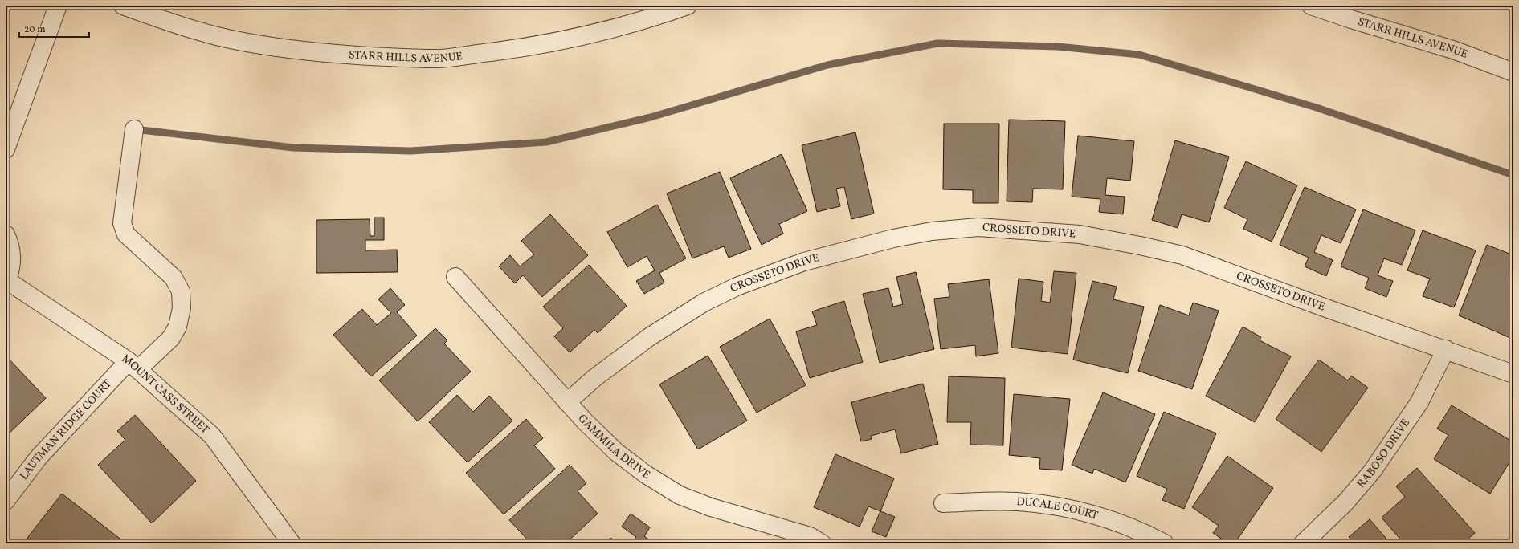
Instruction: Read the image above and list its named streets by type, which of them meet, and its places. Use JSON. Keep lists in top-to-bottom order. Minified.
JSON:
{"streets":{"street":["STARR HILLS AVENUE","CROSSETO DRIVE","MOUNT CASS STREET","LAUTMAN RIDGE COURT","GAMMILA DRIVE","RABOSO DRIVE","DUCALE COURT"]},"crossings":[["CROSSETO DRIVE","GAMMILA DRIVE"],["CROSSETO DRIVE","RABOSO DRIVE"],["MOUNT CASS STREET","LAUTMAN RIDGE COURT"]],"scale_bar":"20 m"}
